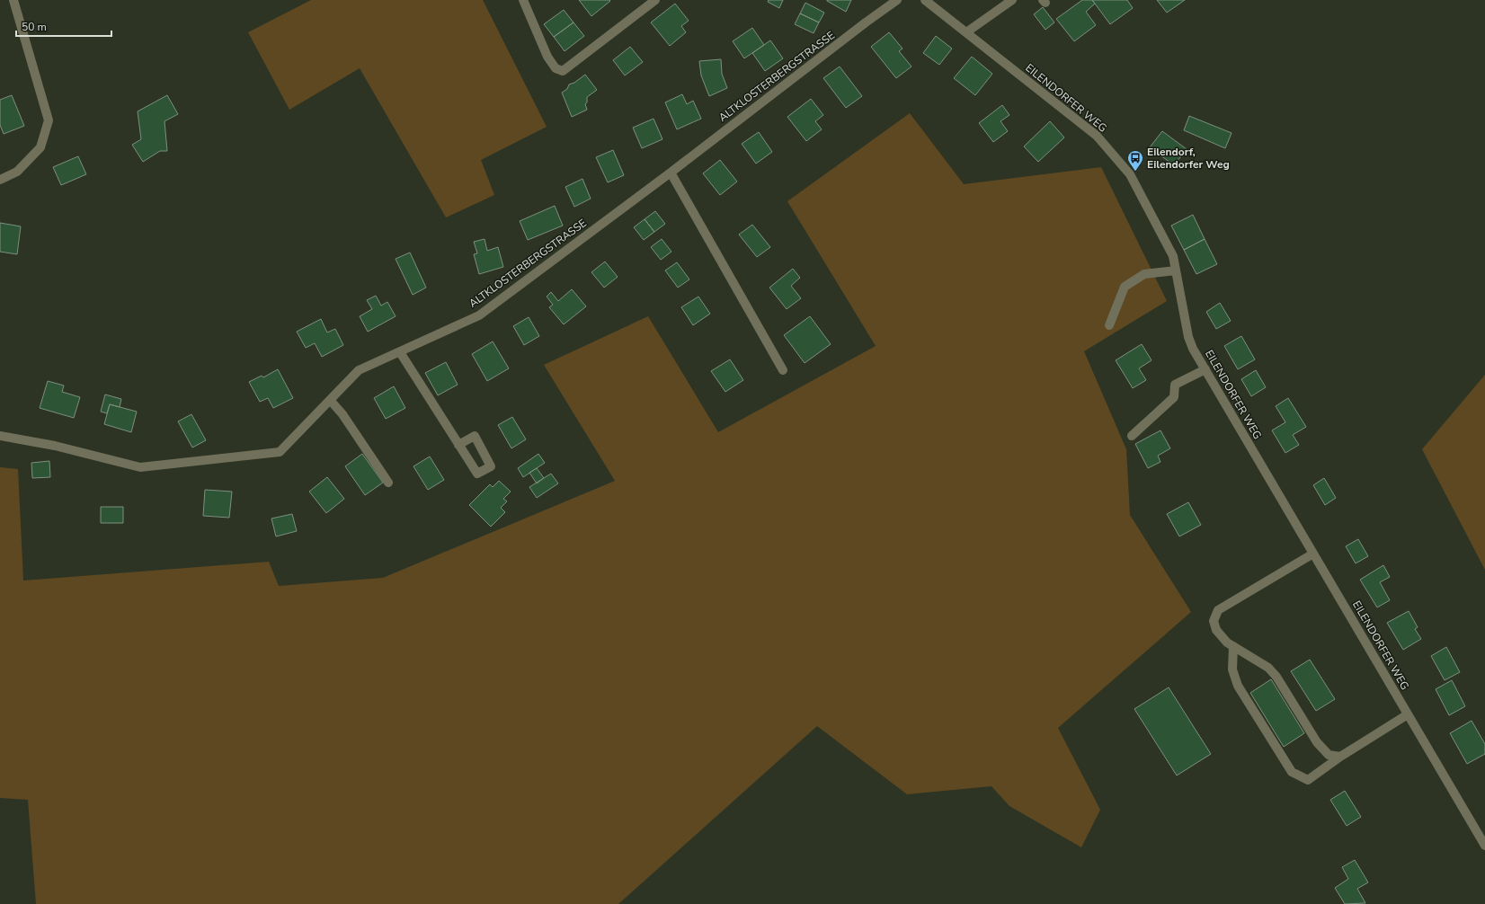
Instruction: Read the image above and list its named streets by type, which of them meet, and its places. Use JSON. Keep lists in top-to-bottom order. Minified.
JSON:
{"streets":{"street":["ALTKLOSTERBERGSTRASSE","EILENDORFER WEG"]},"places":{"bus stop":["Eilendorf, Eilendorfer Weg"]},"scale_bar":"50 m"}
